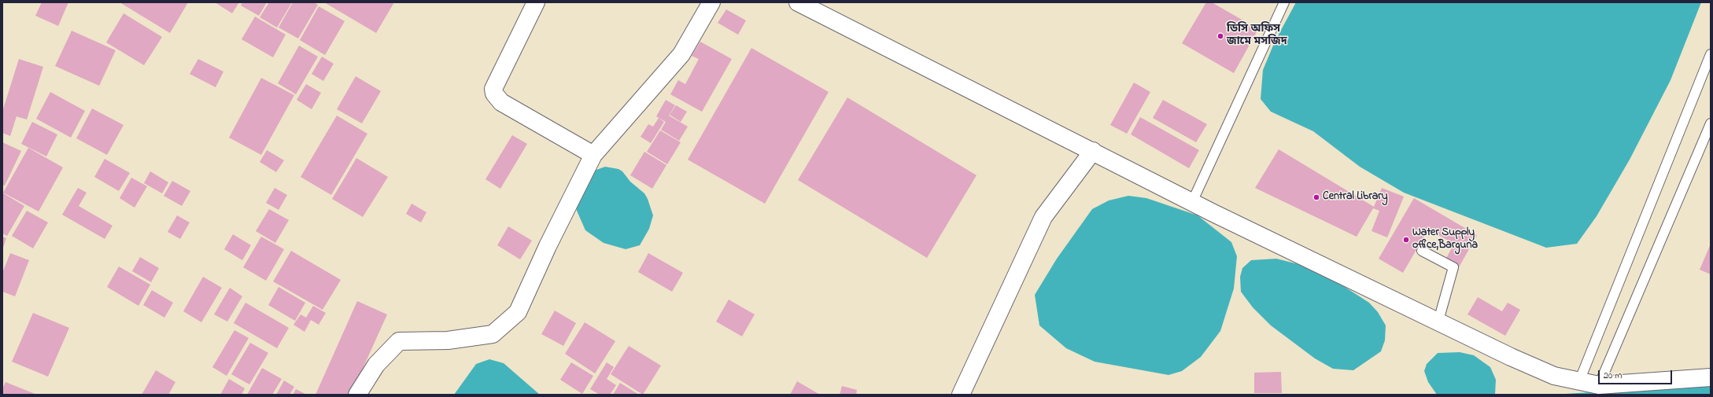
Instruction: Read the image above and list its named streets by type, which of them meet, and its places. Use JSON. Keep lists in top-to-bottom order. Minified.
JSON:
{"places":["ডিসি অফিস জামে মসজিদ","Central Library","Water Supply office,Barguna"],"scale_bar":"20 m"}
